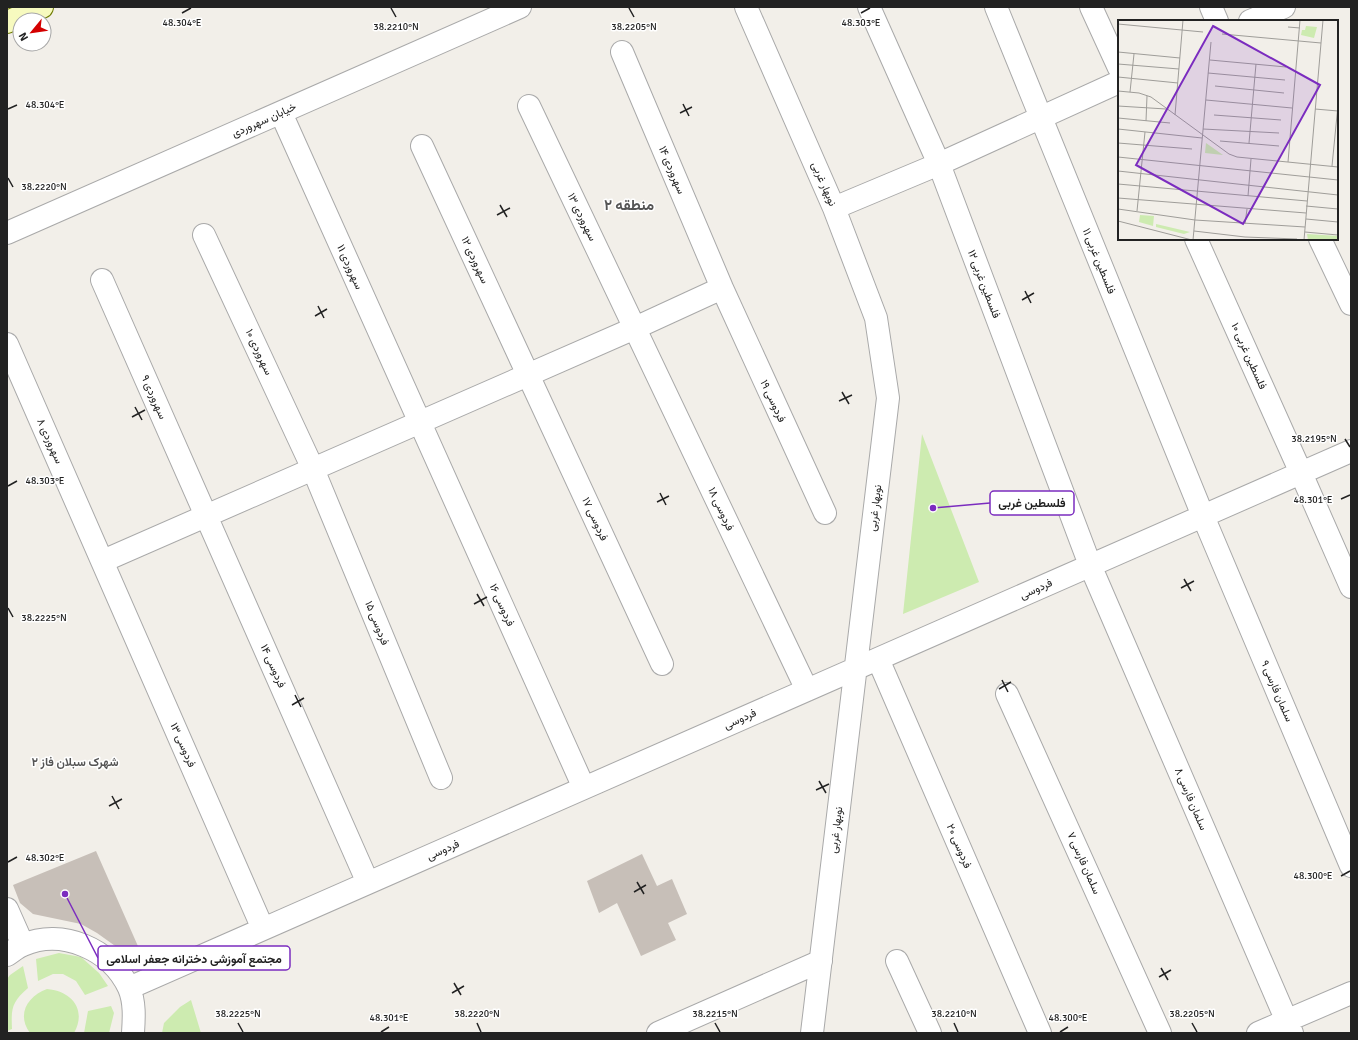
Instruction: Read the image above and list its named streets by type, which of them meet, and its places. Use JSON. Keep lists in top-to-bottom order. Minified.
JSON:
{"streets":{"street":["خیابان سهروردی","سهروردی ۱۴","نوبهار غربی","سهروردی ۱۳","سهروردی ۱۲","فلسطین غربی ۱۱","سهروردی ۱۱","فلسطین غربی ۱۲","سهروردی ۱۰","فلسطین غربی ۱۰","سهروردی ۹","فردوسی ۱۹","سهروردی ۸","فردوسی ۱۸","فردوسی ۱۷","فردوسی","فردوسی ۱۶","فردوسی ۱۵","فردوسی ۱۴","سلمان فارسی ۹","فردوسی ۱۳","سلمان فارسی ۸","فردوسی ۲۰","سلمان فارسی ۷"]},"crossings":[["خیابان سهروردی","سهروردی ۱۱"],["سهروردی ۱۴","فردوسی ۱۹"],["نوبهار غربی","فردوسی"],["سهروردی ۱۳","فردوسی ۱۸"],["سهروردی ۱۲","فردوسی ۱۷"],["فلسطین غربی ۱۱","فردوسی"],["فلسطین غربی ۱۱","سلمان فارسی ۹"],["سهروردی ۱۱","فردوسی ۱۶"],["فلسطین غربی ۱۲","فردوسی"],["فلسطین غربی ۱۲","سلمان فارسی ۸"],["سهروردی ۱۰","فردوسی ۱۵"],["فلسطین غربی ۱۰","فردوسی"],["سهروردی ۹","فردوسی ۱۴"],["سهروردی ۸","فردوسی ۱۳"],["فردوسی ۱۸","فردوسی"],["فردوسی","فردوسی ۱۶"],["فردوسی","فردوسی ۱۴"],["فردوسی","سلمان فارسی ۹"],["فردوسی","فردوسی ۱۳"],["فردوسی","سلمان فارسی ۸"],["فردوسی","فردوسی ۲۰"]],"districts":["منطقه ۲","شهرک سبلان فاز ۲"],"places":["فلسطین غربی","مجتمع آموزشی دخترانه جعفر اسلامی"],"north":"bottom left","coordinates":["48.304°E","48.303°E","38.2210°N","38.2205°N","38.2220°N","38.2195°N","48.301°E","38.2225°N","48.302°E","48.300°E","38.2215°N"]}
